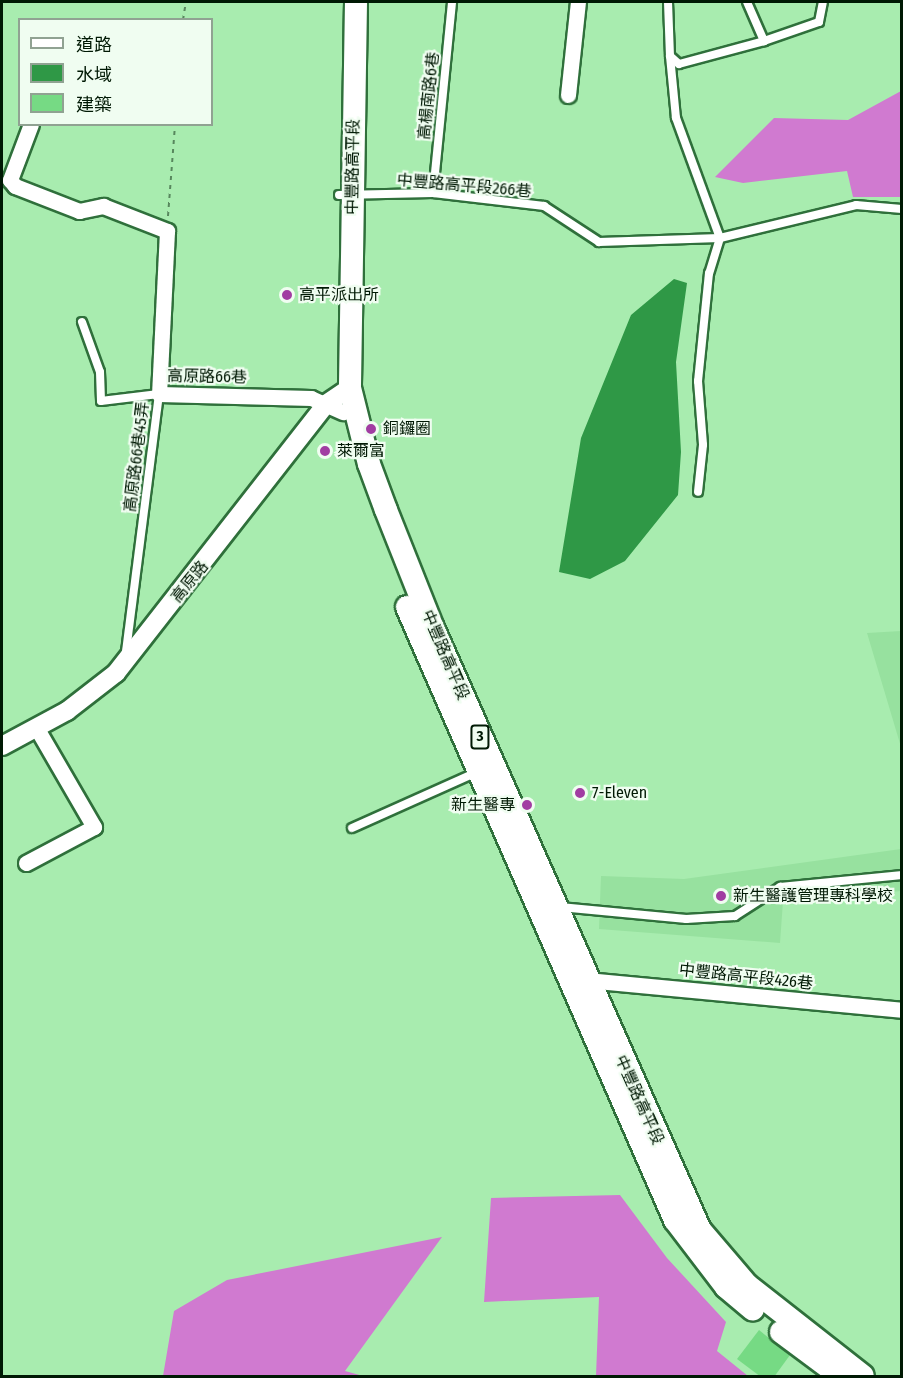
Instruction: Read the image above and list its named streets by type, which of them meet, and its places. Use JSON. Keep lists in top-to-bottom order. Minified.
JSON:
{"streets":{"main road":["中豐路高平段","3"],"street":["高原路66巷","高原路","中豐路高平段426巷"],"lane":["高楊南路6巷","中豐路高平段266巷","高原路66巷45弄"]},"crossings":[["高楊南路6巷","中豐路高平段266巷"],["中豐路高平段","中豐路高平段266巷"],["中豐路高平段","高原路66巷"],["中豐路高平段","高原路"],["中豐路高平段","中豐路高平段426巷"],["高原路66巷","高原路66巷45弄"],["高原路66巷","高原路"],["高原路66巷45弄","高原路"]],"places":["高平派出所","銅鑼圈","萊爾富","7-Eleven","新生醫專","新生醫護管理專科學校"],"legend":["道路","水域","建築"]}
